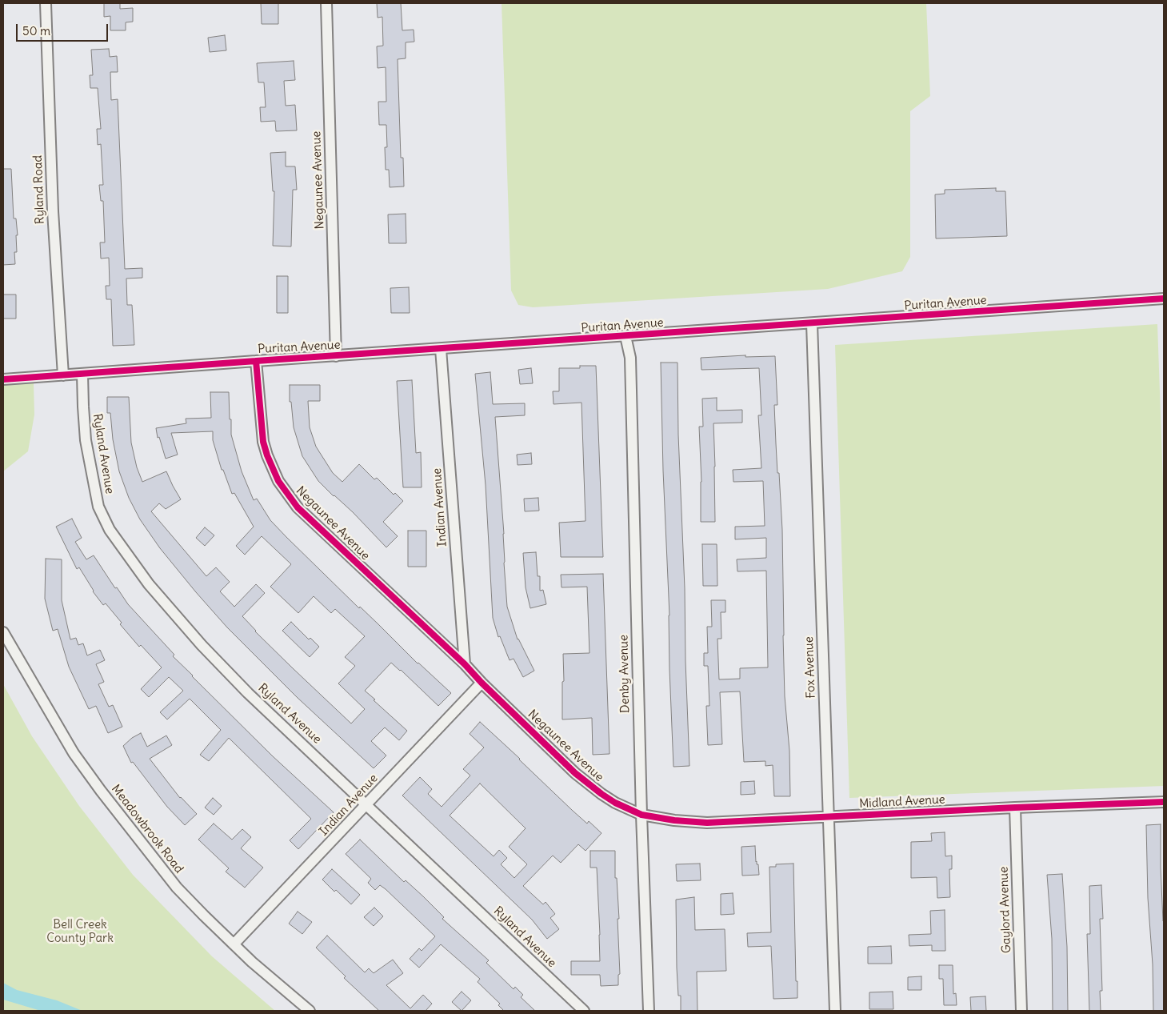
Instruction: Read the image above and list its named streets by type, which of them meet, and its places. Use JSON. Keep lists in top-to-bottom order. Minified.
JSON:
{"streets":{"street":["Negaunee Avenue","Ryland Road","Puritan Avenue","Ryland Avenue","Indian Avenue","Fox Avenue","Denby Avenue","Midland Avenue","Meadowbrook Road","Gaylord Avenue"]},"crossings":[["Negaunee Avenue","Puritan Avenue"],["Negaunee Avenue","Indian Avenue"],["Negaunee Avenue","Denby Avenue"],["Negaunee Avenue","Midland Avenue"],["Ryland Road","Puritan Avenue"],["Puritan Avenue","Ryland Avenue"],["Puritan Avenue","Indian Avenue"],["Puritan Avenue","Fox Avenue"],["Puritan Avenue","Denby Avenue"],["Ryland Avenue","Indian Avenue"],["Indian Avenue","Meadowbrook Road"],["Fox Avenue","Midland Avenue"],["Denby Avenue","Midland Avenue"],["Midland Avenue","Gaylord Avenue"]],"parks":["Bell Creek County Park"],"scale_bar":"50 m"}
